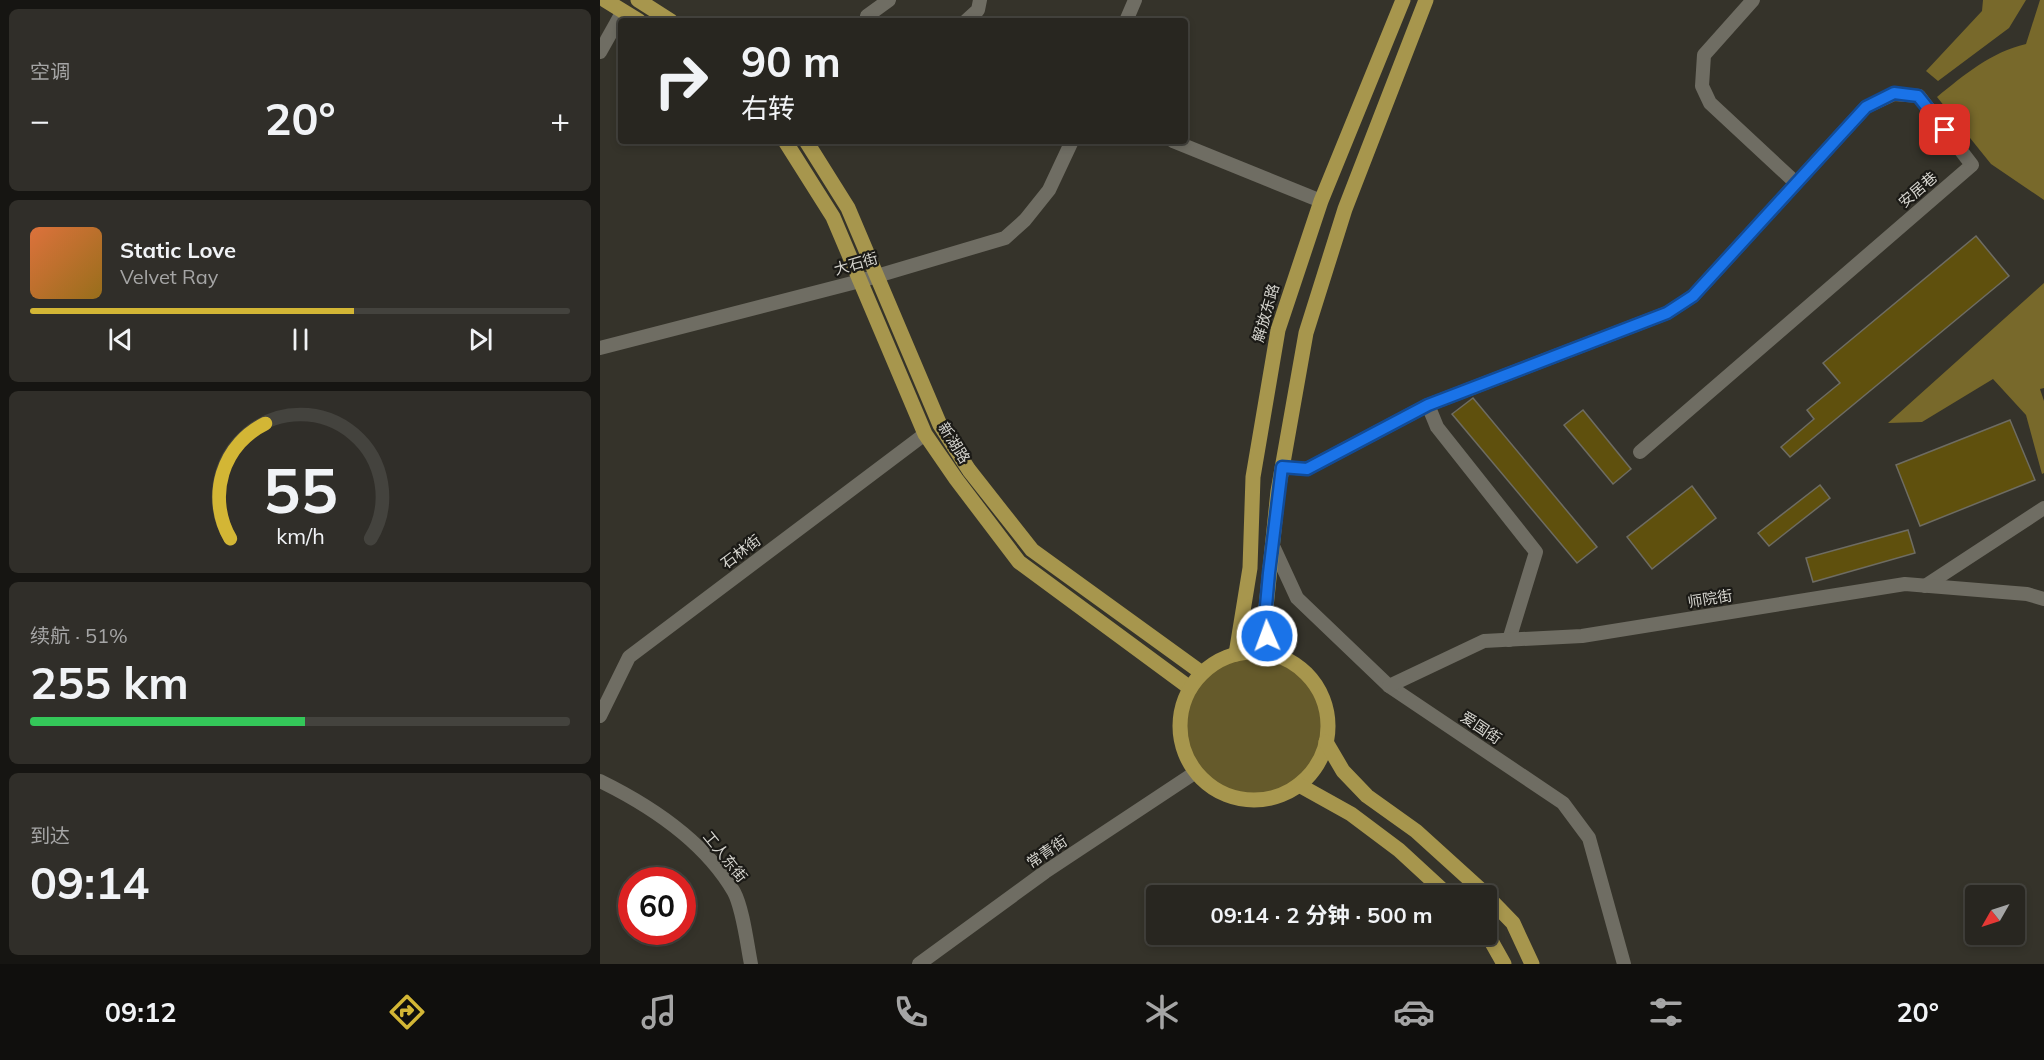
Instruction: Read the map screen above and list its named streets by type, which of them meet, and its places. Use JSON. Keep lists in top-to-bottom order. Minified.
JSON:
{"streets":{"main road":["解放东路","新湖路"],"street":["安居巷","大石街","石林街","师院街","爱国街","常青街","工人东街"]},"crossings":[["大石街","新湖路"],["解放东路","新湖路"],["解放东路","常青街"],["新湖路","石林街"],["新湖路","常青街"],["师院街","爱国街"]],"north":"bottom left","page":{"tile":["空调",["续航 · 51%","255 km"],["到达","09:14"]],"turn":["90 m","右转"],"heat":["−","20°","+"],"song":["Static Love","Velvet Ray"],"limit":"60","trip":"09:14 · 2 分钟 · 500 m","tabs":["09:12","20°"],"gauge":["55","km/h"]}}
